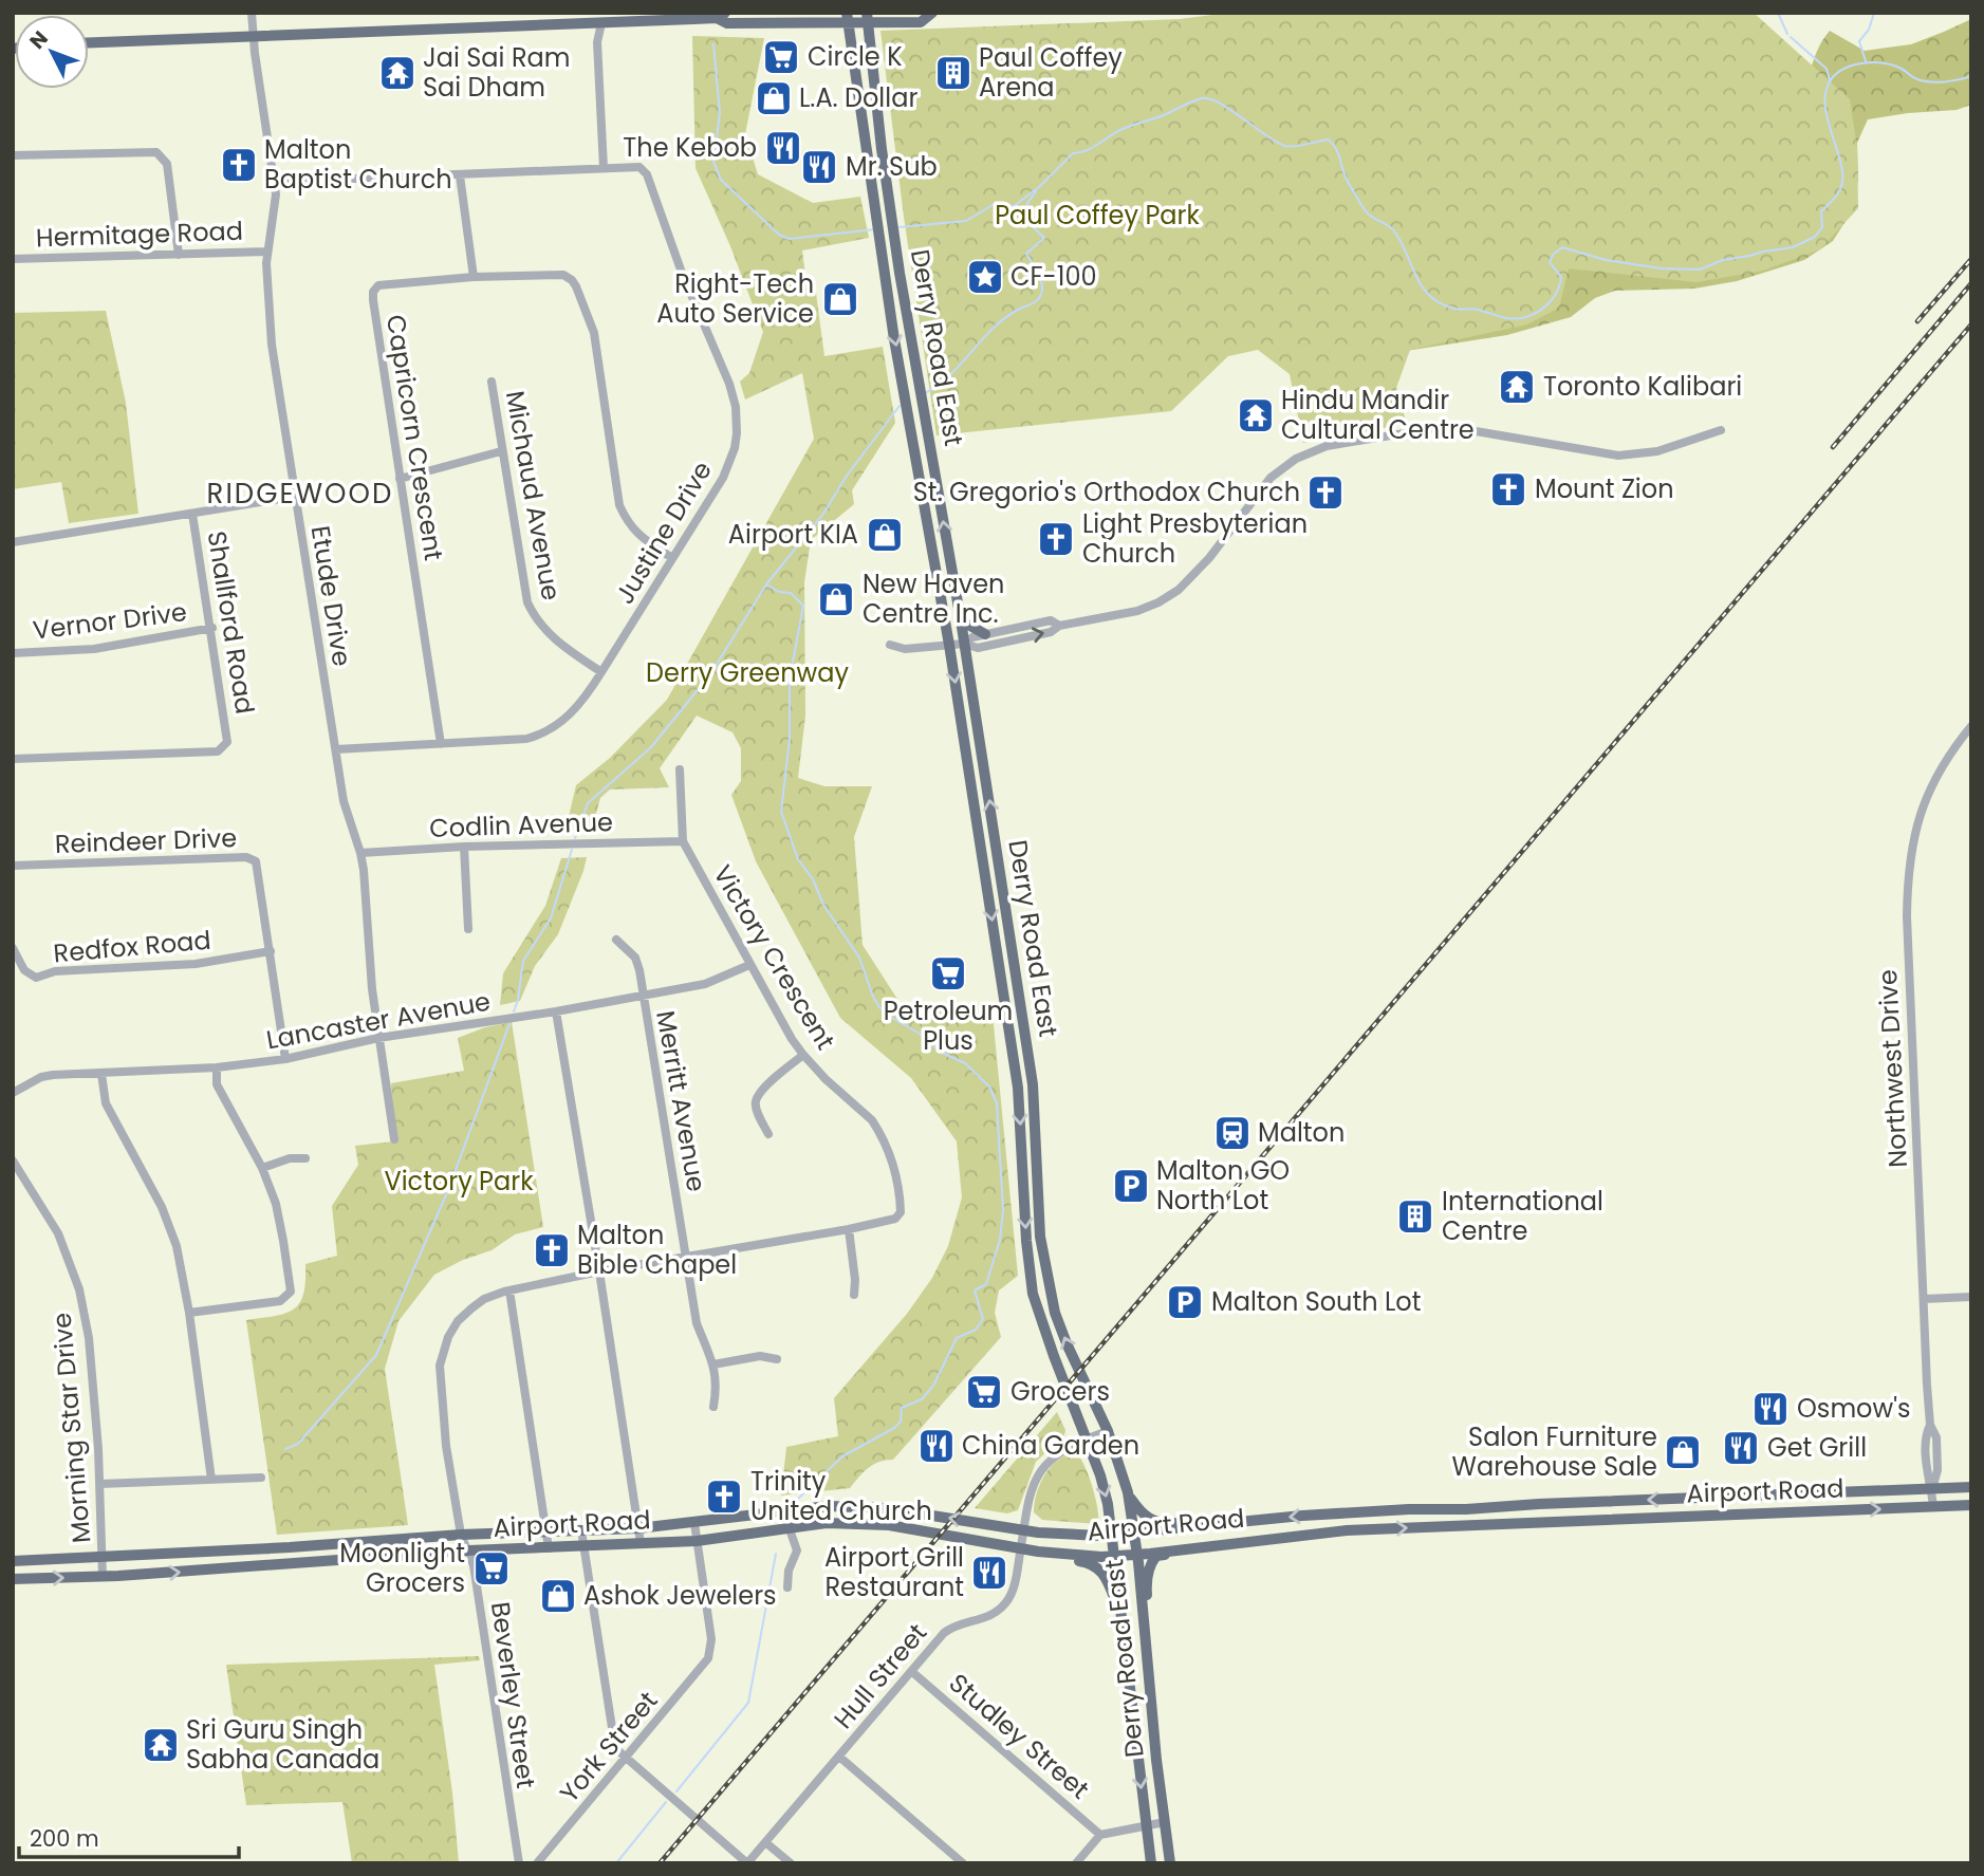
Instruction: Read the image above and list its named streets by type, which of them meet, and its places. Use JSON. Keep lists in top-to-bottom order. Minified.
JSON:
{"streets":{"main road":["Derry Road East","Airport Road"],"street":["Hermitage Road","Capricorn Crescent","Michaud Avenue","Justine Drive","Etude Drive","Vernor Drive","Shallford Road","Codlin Avenue","Reindeer Drive","Redfox Road","Victory Crescent","Lancaster Avenue","Northwest Drive","Merritt Avenue","Morning Star Drive","Hull Street","Beverley Street","Studley Street","York Street"]},"crossings":[["Hermitage Road","Etude Drive"],["Derry Road East","Airport Road"],["Derry Road East","Hull Street"],["Capricorn Crescent","Justine Drive"],["Michaud Avenue","Justine Drive"],["Justine Drive","Etude Drive"],["Etude Drive","Codlin Avenue"],["Etude Drive","Lancaster Avenue"],["Vernor Drive","Shallford Road"],["Codlin Avenue","Victory Crescent"],["Reindeer Drive","Redfox Road"],["Reindeer Drive","Lancaster Avenue"],["Victory Crescent","Lancaster Avenue"],["Victory Crescent","Merritt Avenue"],["Victory Crescent","Airport Road"],["Victory Crescent","Beverley Street"],["Lancaster Avenue","Merritt Avenue"],["Northwest Drive","Airport Road"],["Morning Star Drive","Airport Road"],["Airport Road","Hull Street"],["Airport Road","Beverley Street"],["Airport Road","York Street"],["Hull Street","Studley Street"]],"districts":["RIDGEWOOD"],"parks":["Paul Coffey Park","Derry Greenway","Victory Park"],"places":{"supermarket":["Circle K","Petroleum Plus","Grocers","Moonlight Grocers"],"temple":["Jai Sai Ram Sai Dham","Toronto Kalibari","Hindu Mandir Cultural Centre","Sri Guru Singh Sabha Canada"],"building":["Paul Coffey Arena","International Centre"],"shop":["L.A. Dollar","Right-Tech Auto Service","Airport KIA","New Haven Centre Inc.","Salon Furniture Warehouse Sale","Ashok Jewelers"],"restaurant":["The Kebob","Mr. Sub","Osmow's","China Garden","Get Grill","Airport Grill Restaurant"],"church":["Malton Baptist Church","Mount Zion","St. Gregorio's Orthodox Church","Light Presbyterian Church","Malton Bible Chapel","Trinity United Church"],"place":["CF-100"],"station":["Malton"],"parking":["Malton GO North Lot","Malton South Lot"]},"scale_bar":"200 m","north":"top left"}
